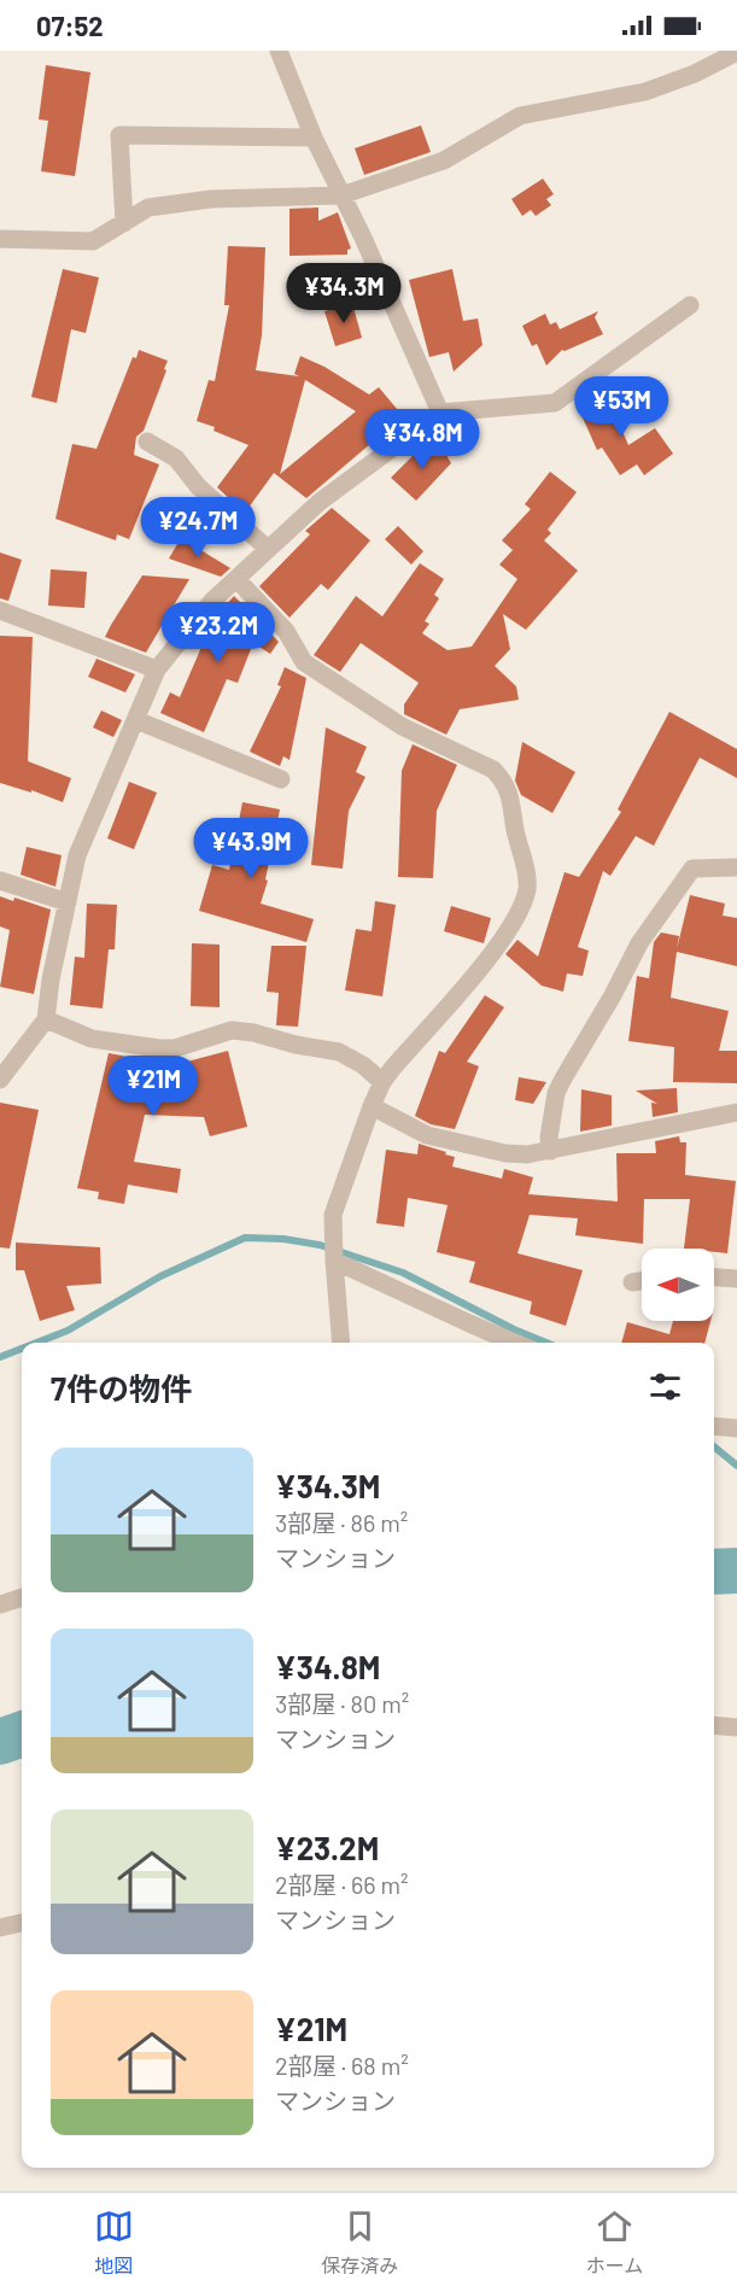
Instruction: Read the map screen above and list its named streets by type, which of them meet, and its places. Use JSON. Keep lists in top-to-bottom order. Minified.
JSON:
{"north":"left","page":{"status":"07:52","price":["¥34.3M","¥53M","¥34.8M","¥24.7M","¥23.2M","¥43.9M","¥21M"],"heading":"7件の物件","list":[{"name":"¥34.3M","note":"3部屋 · 86 m² · マンション"},{"name":"¥34.8M","note":"3部屋 · 80 m² · マンション"},{"name":"¥23.2M","note":"2部屋 · 66 m² · マンション"},{"name":"¥21M","note":"2部屋 · 68 m² · マンション"}],"tabs":["地図","保存済み","ホーム"]}}
